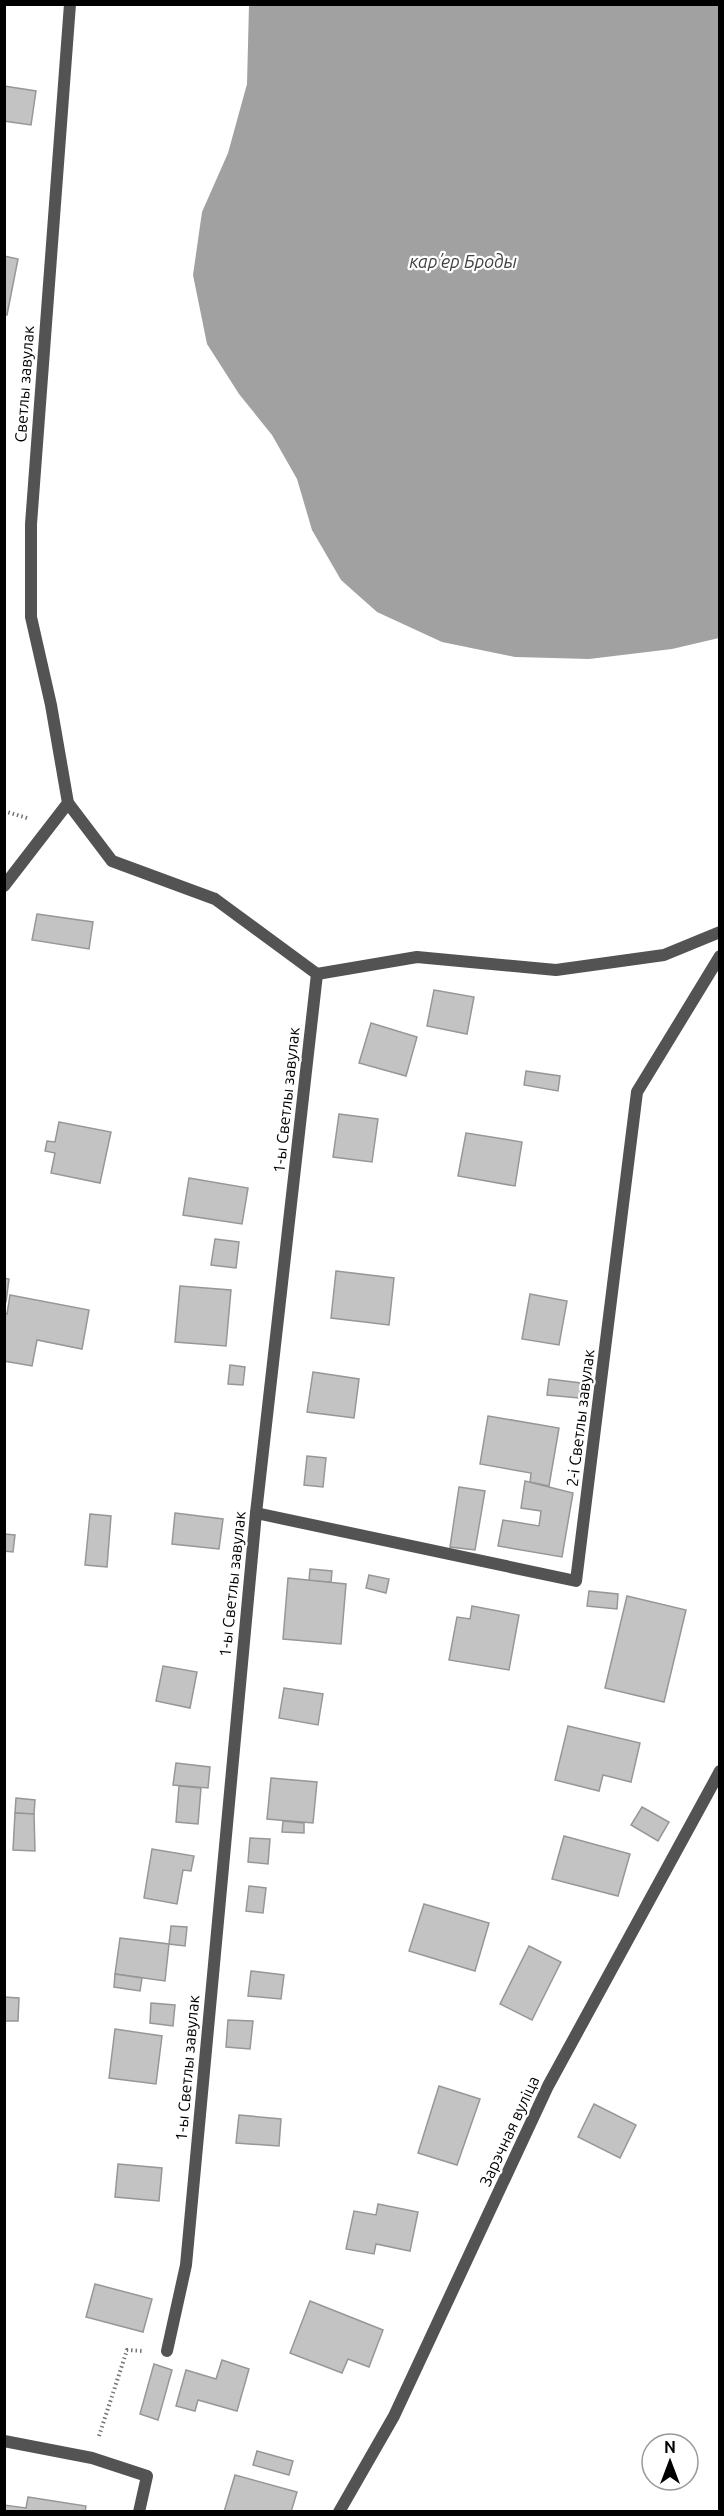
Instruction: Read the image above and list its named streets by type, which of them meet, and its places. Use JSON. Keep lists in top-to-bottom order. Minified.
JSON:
{"streets":{"street":["Светлы завулак","1-ы Светлы завулак","2-і Светлы завулак","Зарэчная вуліца"]},"crossings":[["1-ы Светлы завулак","2-і Светлы завулак"]],"water":["карʼер Броды"],"north":"top"}
